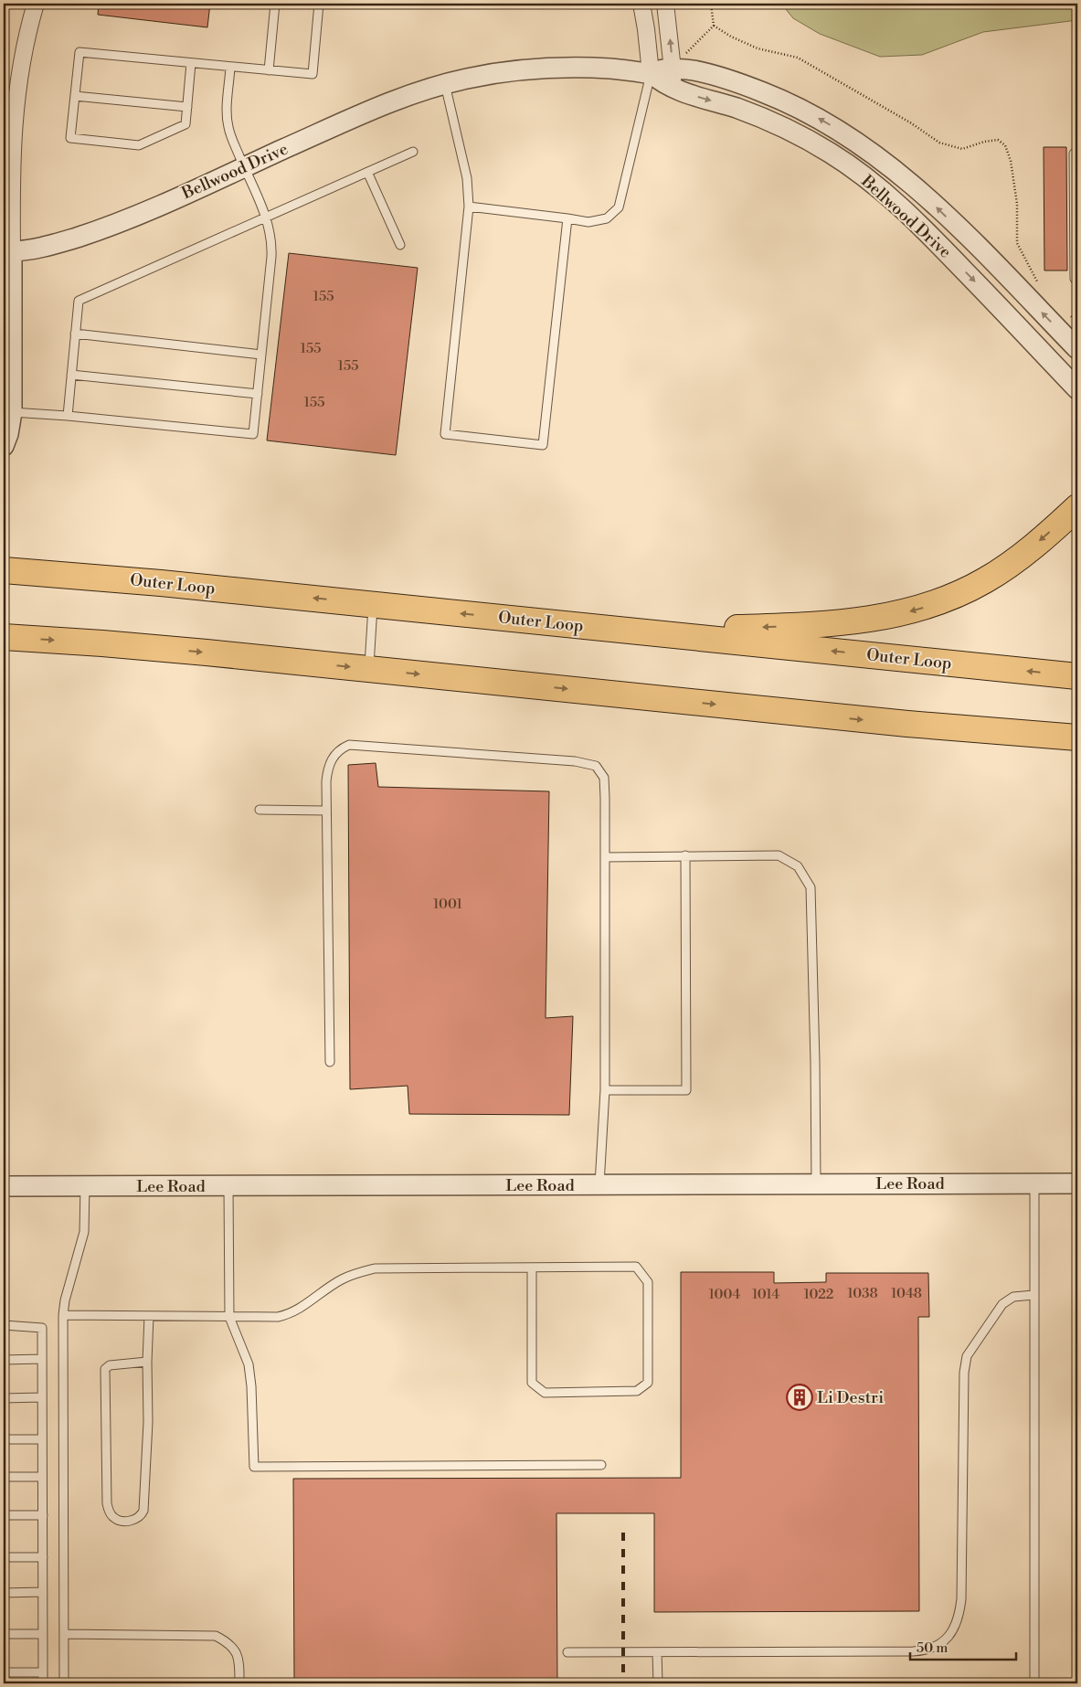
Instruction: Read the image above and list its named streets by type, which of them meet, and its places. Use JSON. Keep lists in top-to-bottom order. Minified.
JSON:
{"streets":{"highway":["Outer Loop"],"street":["Bellwood Drive","Lee Road"]},"places":{"building":["Li Destri"]},"house_numbers":["155","155","155","155","1001","1038","1048","1004","1014","1022"],"scale_bar":"50 m"}
